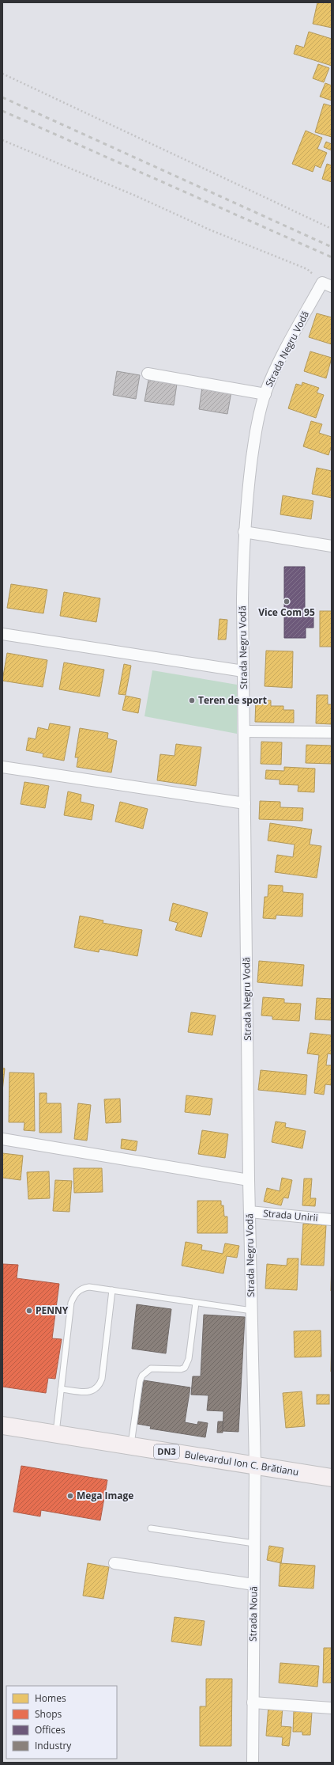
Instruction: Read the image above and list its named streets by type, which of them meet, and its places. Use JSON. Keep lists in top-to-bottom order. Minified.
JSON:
{"streets":{"main road":["DN3","Bulevardul Ion C. Brătianu"],"street":["Strada Negru Vodă","Strada Unirii","Strada Nouă"]},"crossings":[["Strada Negru Vodă","Strada Unirii"],["Strada Negru Vodă","Bulevardul Ion C. Brătianu"],["Strada Negru Vodă","Strada Nouă"],["Bulevardul Ion C. Brătianu","Strada Nouă"]],"places":["Vice Com 95","Teren de sport","PENNY","Mega Image"],"legend":["Homes","Shops","Offices","Industry"]}
